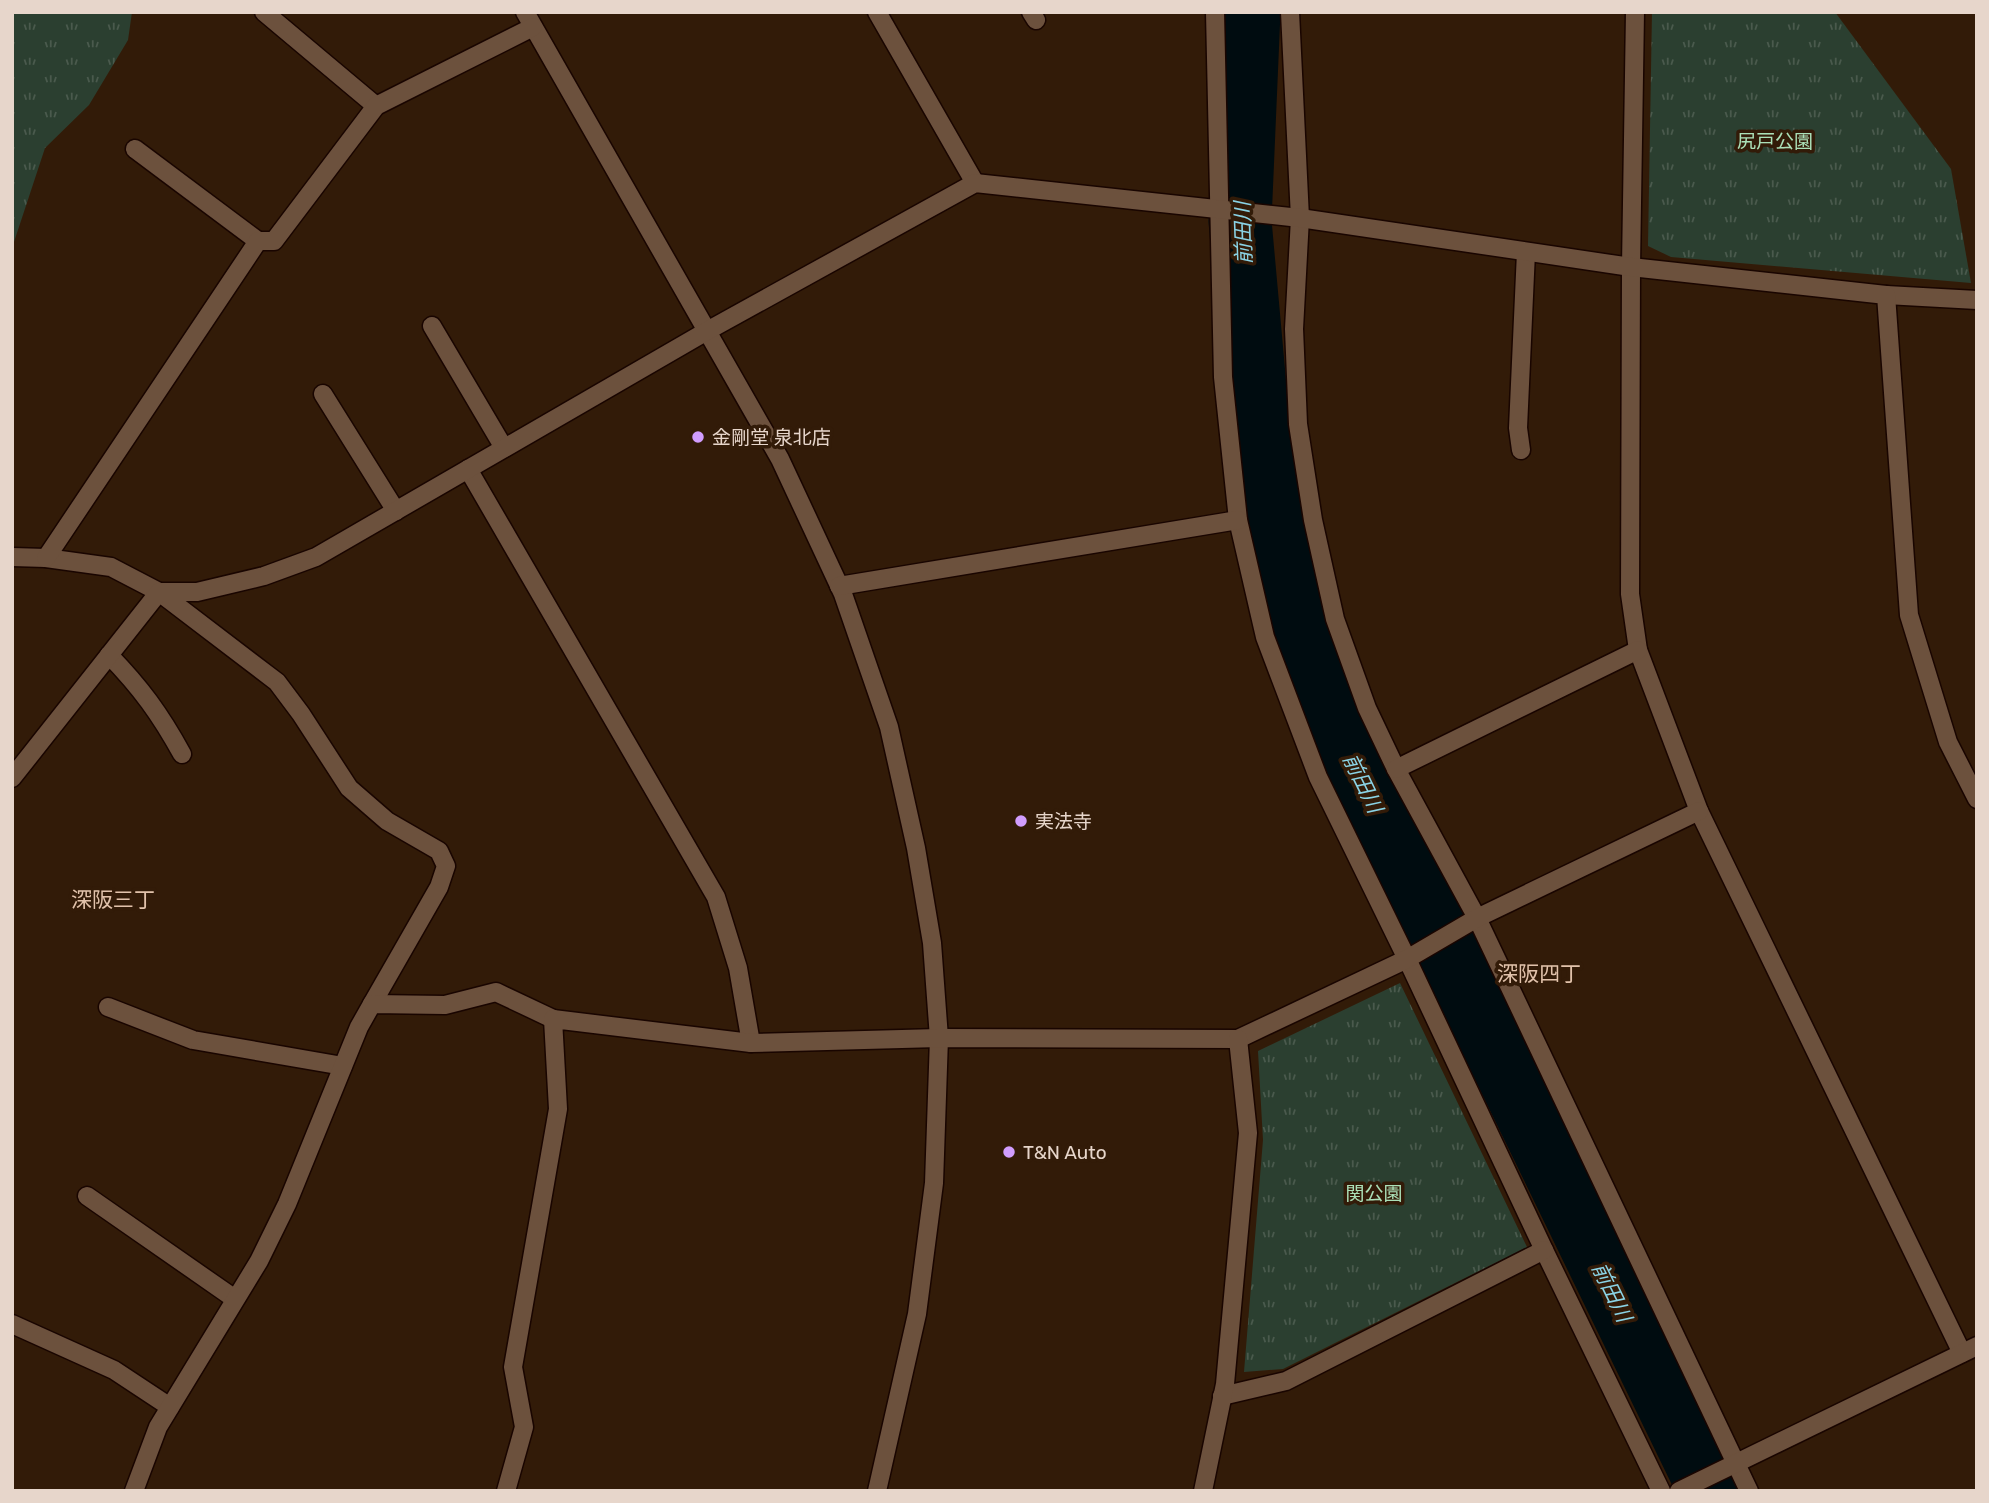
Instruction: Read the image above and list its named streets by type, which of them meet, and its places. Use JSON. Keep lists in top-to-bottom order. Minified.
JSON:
{"districts":["深阪三丁","深阪四丁"],"water":["前田川"],"parks":["尻戸公園","関公園"],"places":["金剛堂 泉北店","実法寺","T&N Auto"]}
